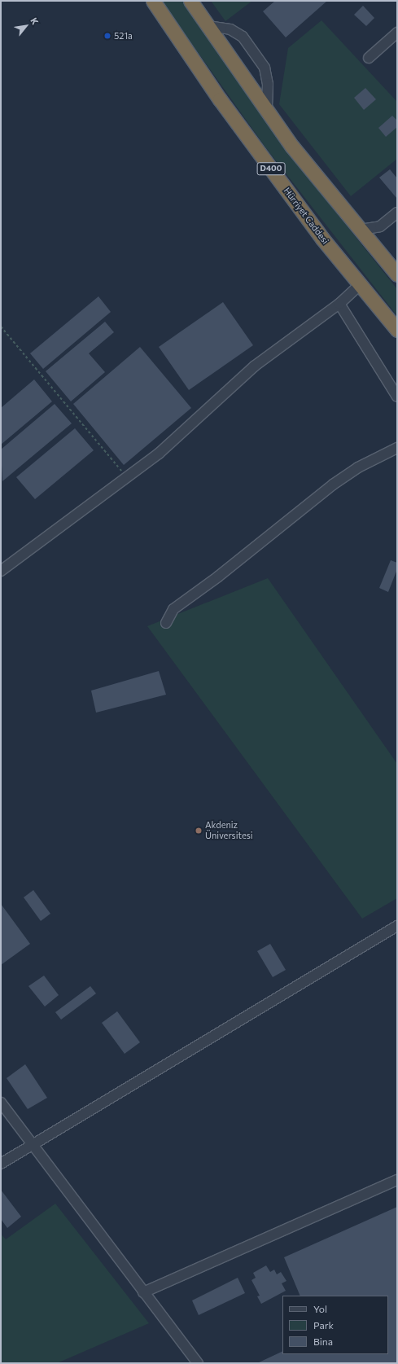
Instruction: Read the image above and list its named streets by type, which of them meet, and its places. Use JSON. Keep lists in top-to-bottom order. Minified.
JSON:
{"streets":{"highway":["D400","Hürriyet Caddesi"]},"places":["521a","Akdeniz Üniversitesi"],"legend":["Yol","Park","Bina"],"north":"top right"}
